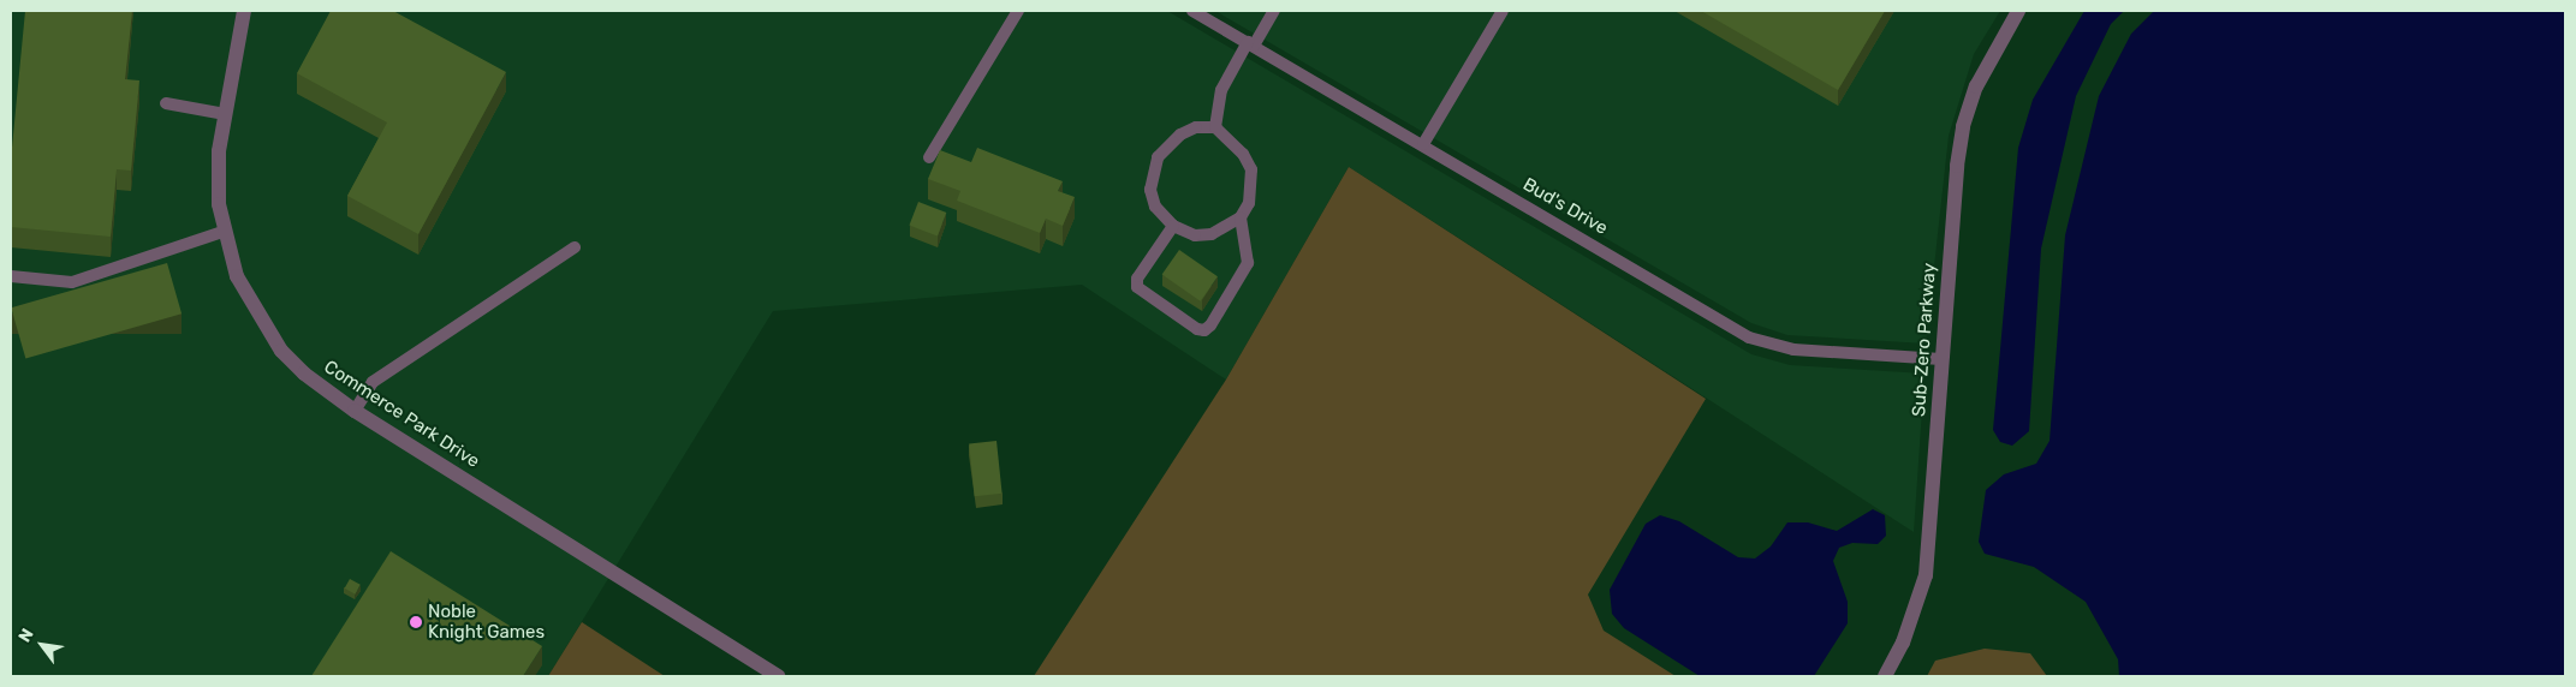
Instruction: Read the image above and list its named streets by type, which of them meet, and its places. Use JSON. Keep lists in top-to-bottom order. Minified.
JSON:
{"streets":{"street":["Sub-Zero Parkway","Commerce Park Drive"],"lane":["Bud's Drive"]},"crossings":[["Bud's Drive","Sub-Zero Parkway"]],"places":["Noble Knight Games"],"north":"top left"}
